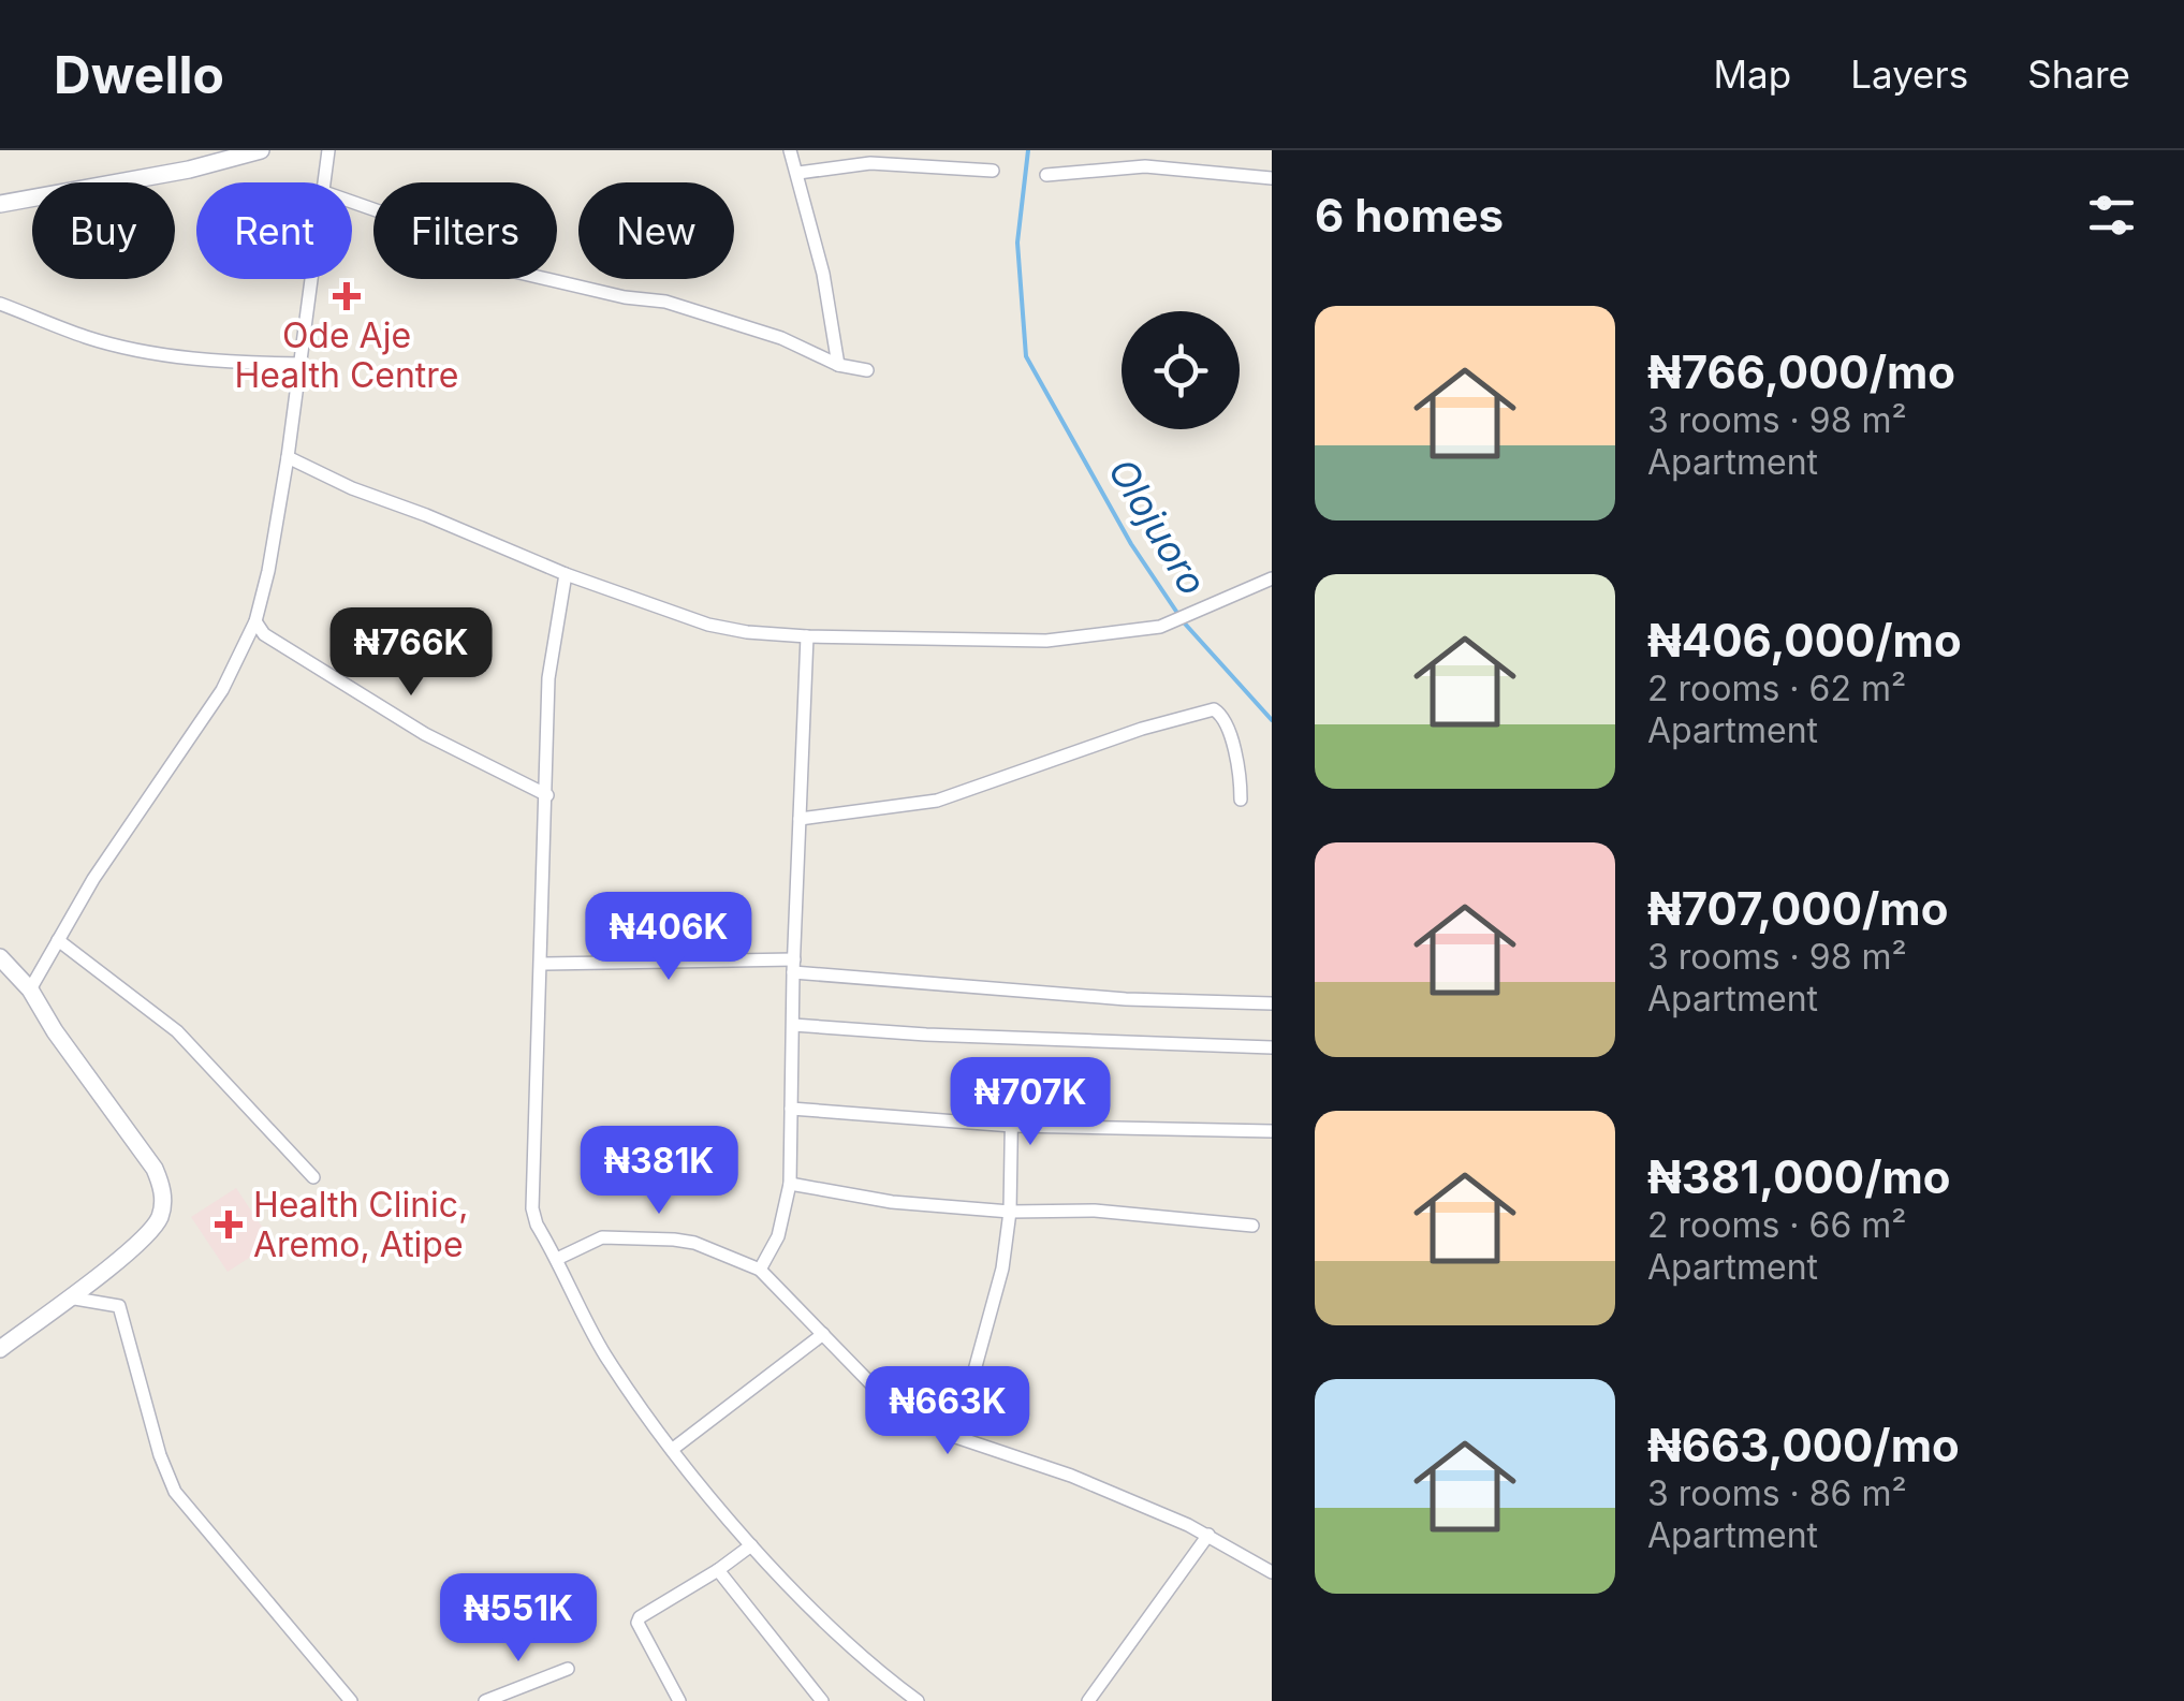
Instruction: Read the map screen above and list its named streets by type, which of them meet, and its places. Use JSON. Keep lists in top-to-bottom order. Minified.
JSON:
{"water":["Olojuoro"],"places":{"health":["Ode Aje Health Centre","Health Clinic, Aremo, Atipe"]},"page":{"header":"Dwello","nav":["Map","Layers","Share"],"heading":"6 homes","chip":["Buy","Rent","Filters","New"],"list":[{"name":"₦766,000/mo","note":"3 rooms · 98 m² · Apartment"},{"name":"₦406,000/mo","note":"2 rooms · 62 m² · Apartment"},{"name":"₦707,000/mo","note":"3 rooms · 98 m² · Apartment"},{"name":"₦381,000/mo","note":"2 rooms · 66 m² · Apartment"},{"name":"₦663,000/mo","note":"3 rooms · 86 m² · Apartment"}],"price":["₦766K","₦406K","₦707K","₦381K","₦663K","₦551K"]}}
